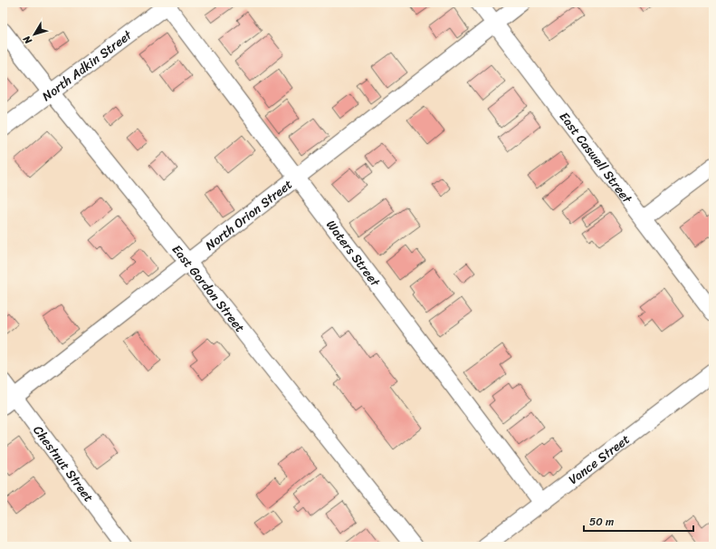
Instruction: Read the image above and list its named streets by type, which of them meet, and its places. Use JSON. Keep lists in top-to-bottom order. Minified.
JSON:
{"streets":{"street":["North Adkin Street","East Caswell Street","North Orion Street","Waters Street","East Gordon Street","Vance Street","Chestnut Street"]},"crossings":[["North Adkin Street","Waters Street"],["North Adkin Street","East Gordon Street"],["East Caswell Street","North Orion Street"],["North Orion Street","Waters Street"],["North Orion Street","East Gordon Street"],["North Orion Street","Chestnut Street"],["Waters Street","Vance Street"]],"scale_bar":"50 m","north":"bottom left"}
